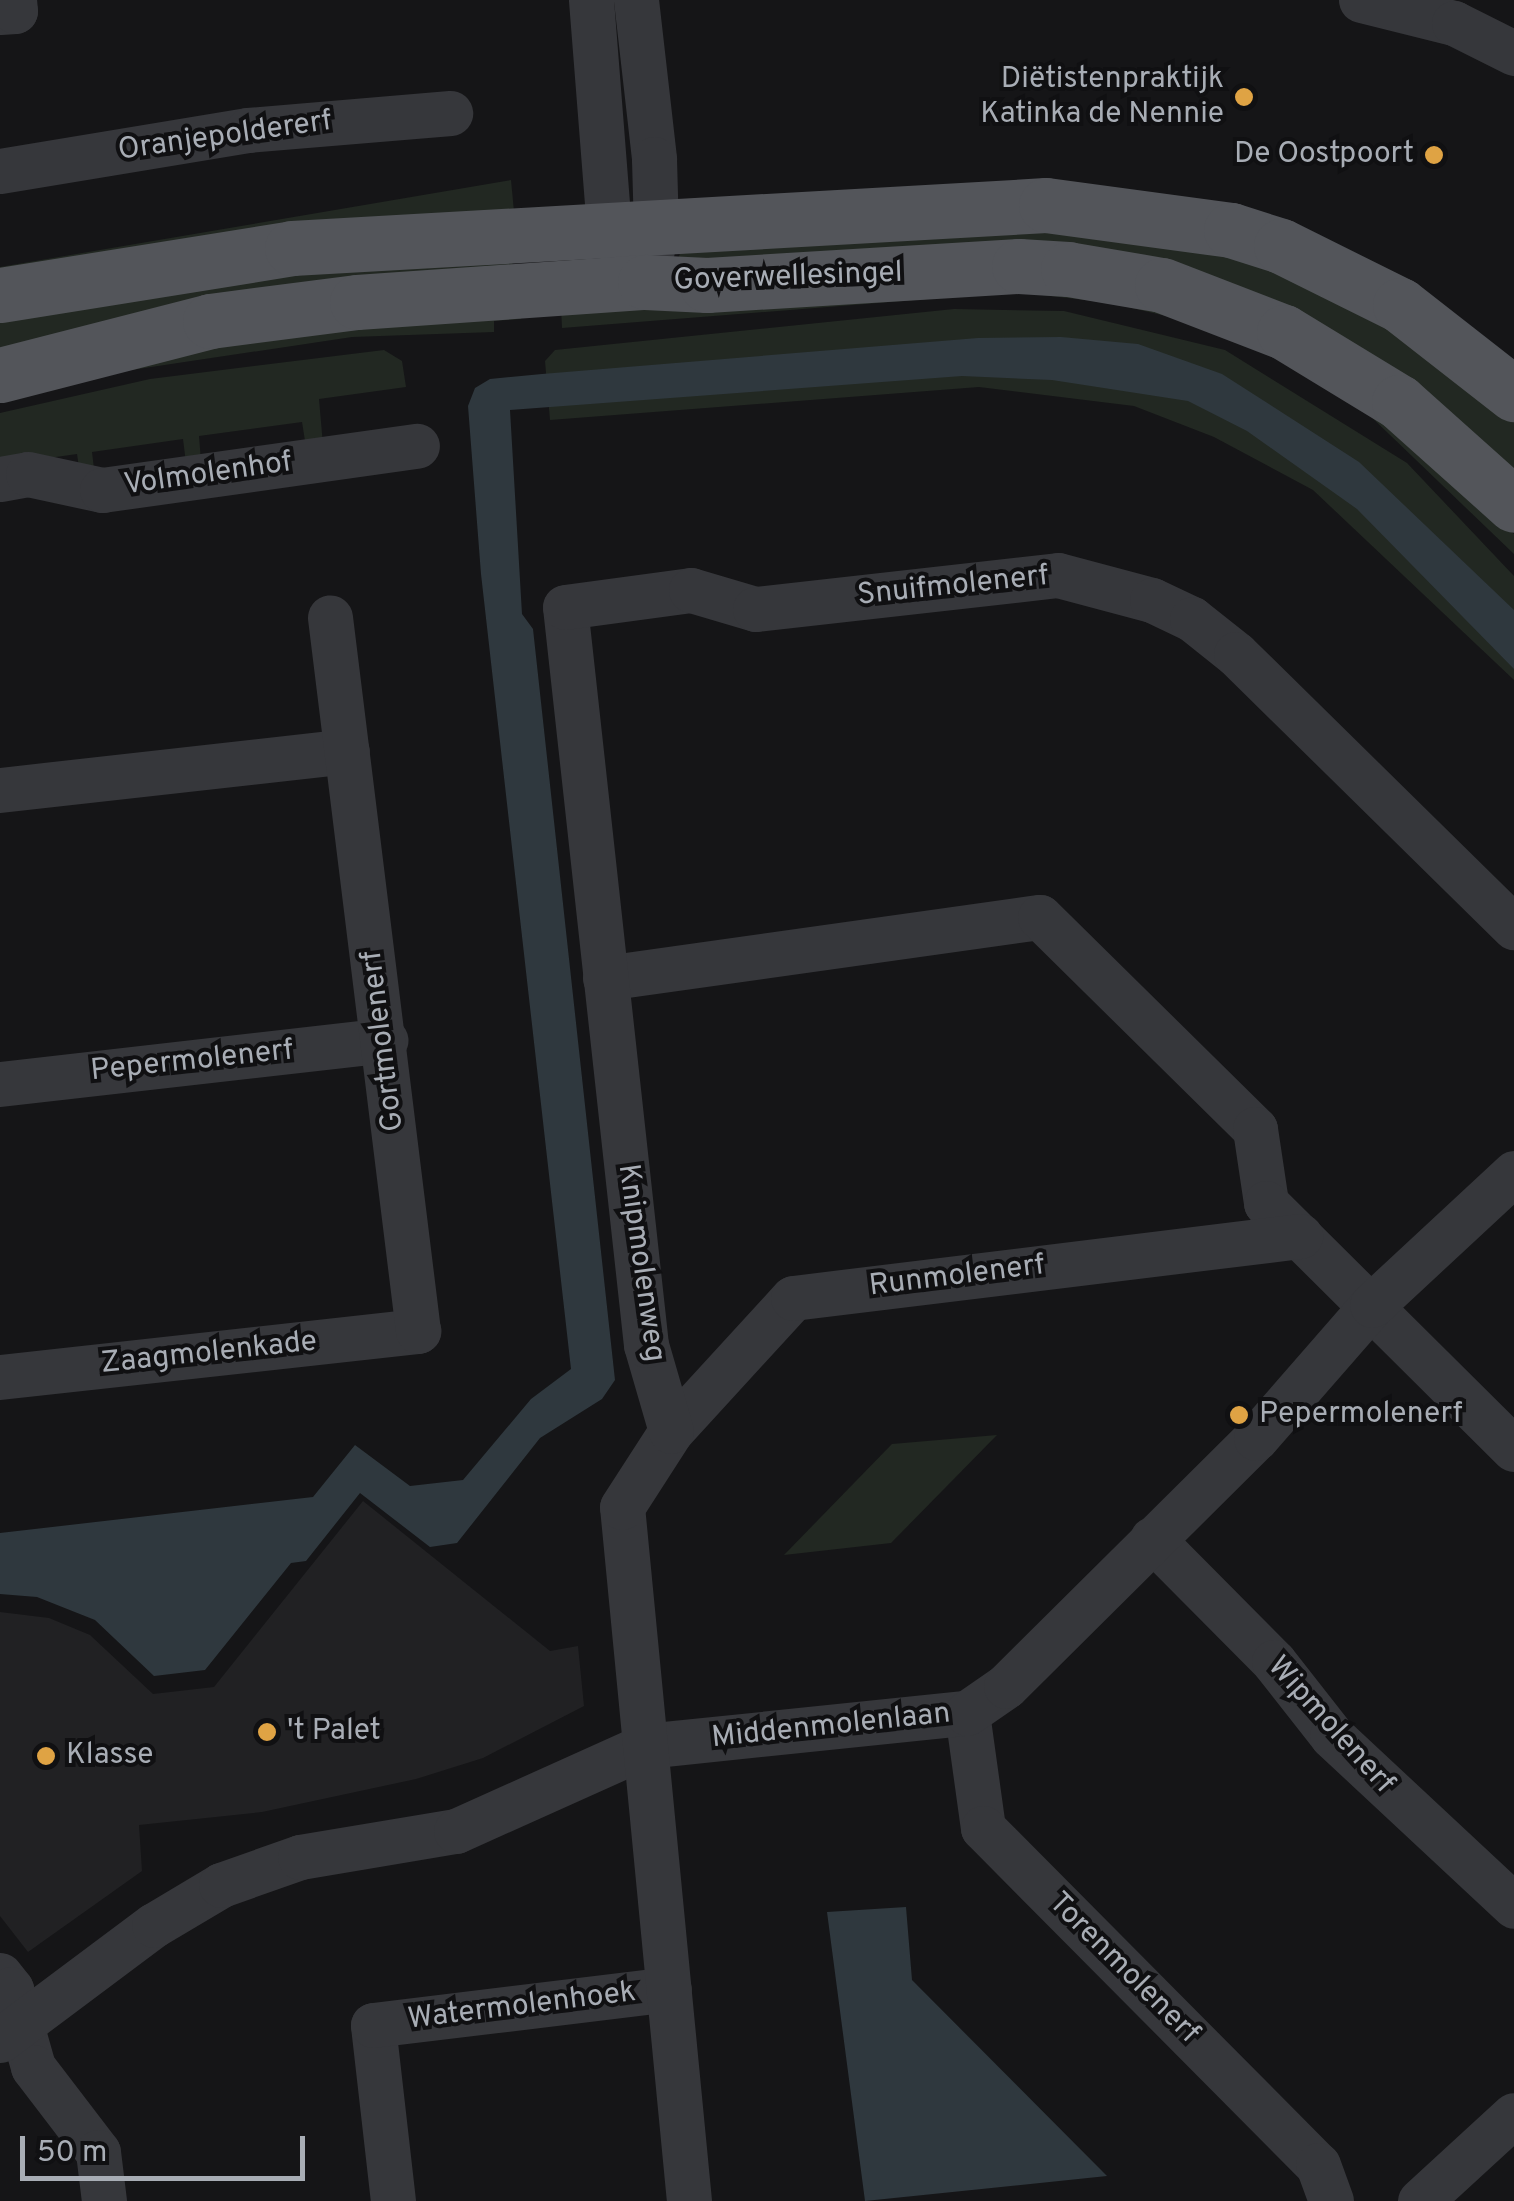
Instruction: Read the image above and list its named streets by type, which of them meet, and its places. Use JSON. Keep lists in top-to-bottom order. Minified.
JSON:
{"streets":{"main road":["Goverwellesingel"],"street":["Oranjepoldererf","Volmolenhof","Snuifmolenerf","Gortmolenerf","Pepermolenerf","Knipmolenweg","Runmolenerf","Zaagmolenkade","Wipmolenerf","Middenmolenlaan","Torenmolenerf","Watermolenhoek"]},"crossings":[["Snuifmolenerf","Knipmolenweg"],["Gortmolenerf","Pepermolenerf"],["Gortmolenerf","Zaagmolenkade"],["Knipmolenweg","Runmolenerf"],["Wipmolenerf","Middenmolenlaan"],["Middenmolenlaan","Torenmolenerf"]],"places":["Diëtistenpraktijk Katinka de Nennie","De Oostpoort","Pepermolenerf","'t Palet","Klasse"],"scale_bar":"50 m"}
